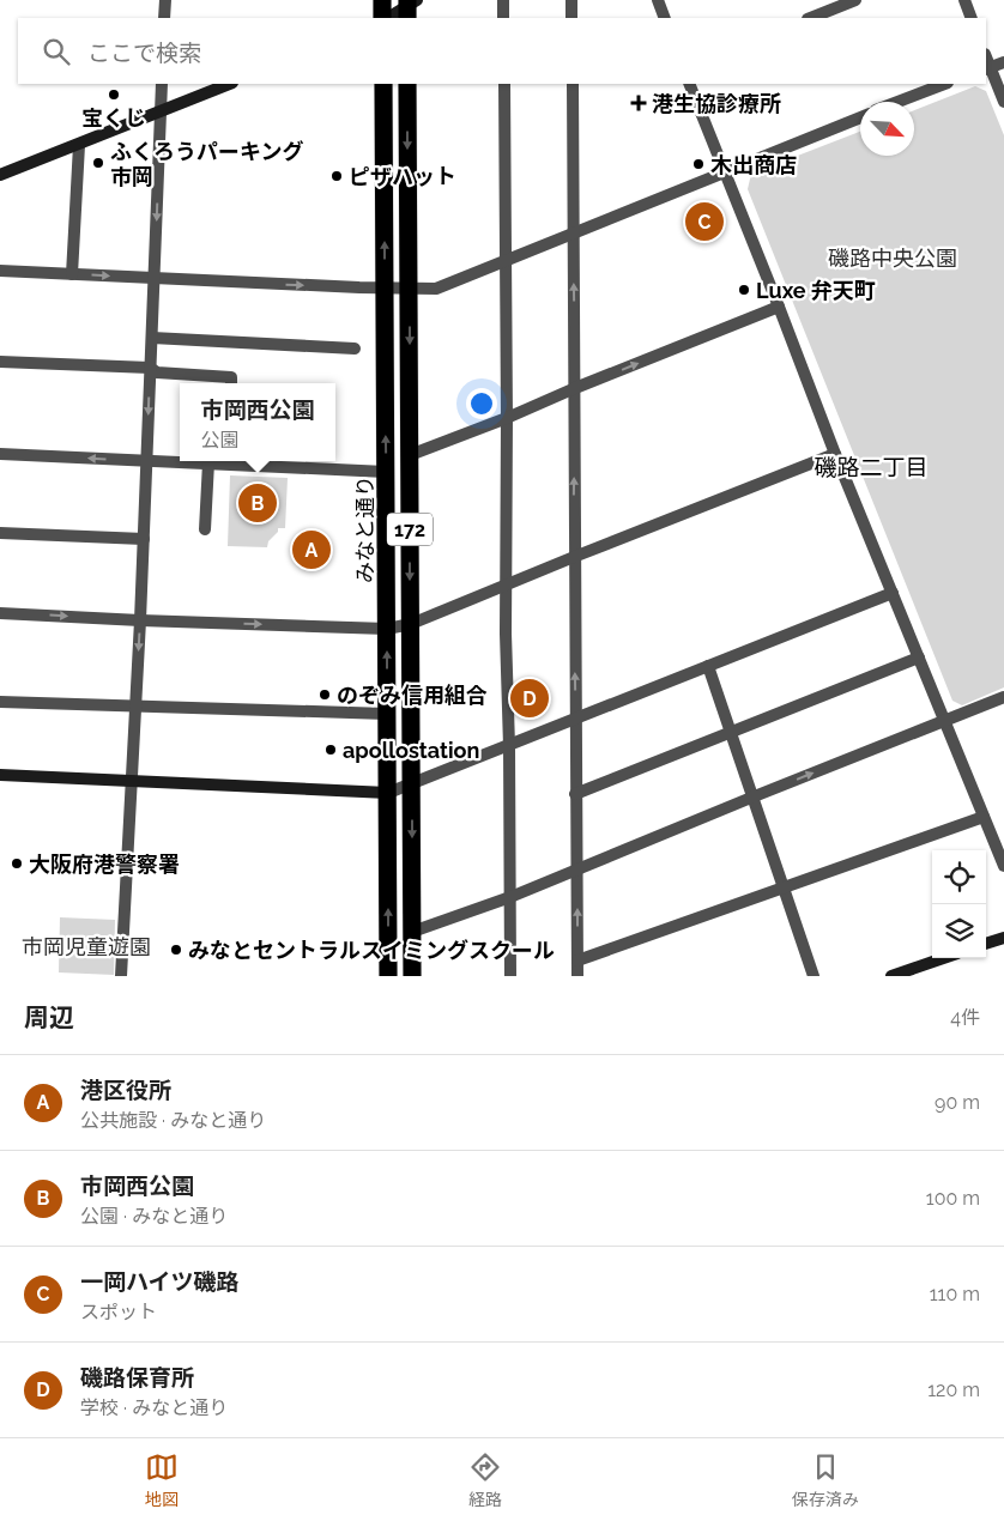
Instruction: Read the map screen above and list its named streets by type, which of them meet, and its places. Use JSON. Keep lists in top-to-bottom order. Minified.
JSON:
{"streets":{"highway":["みなと通り","172"]},"districts":["磯路二丁目"],"parks":["磯路中央公園","市岡児童遊園"],"places":{"other":["宝くじ","ふくろうパーキング 市岡","木出商店","ピザハット","Luxe 弁天町","のぞみ信用組合","apollostation","大阪府港警察署","みなとセントラルスイミングスクール"],"health":["港生協診療所"]},"north":"bottom right","page":{"search":"ここで検索","pins":["C","B","A","D"],"popup":["市岡西公園","公園"],"heading":["周辺","4件"],"list":[{"mark":"A","name":"港区役所","note":"公共施設 · みなと通り","value":"90 m"},{"mark":"B","name":"市岡西公園","note":"公園 · みなと通り","value":"100 m"},{"mark":"C","name":"一岡ハイツ磯路","note":"スポット","value":"110 m"},{"mark":"D","name":"磯路保育所","note":"学校 · みなと通り","value":"120 m"}],"nav":["地図","経路","保存済み"]}}
